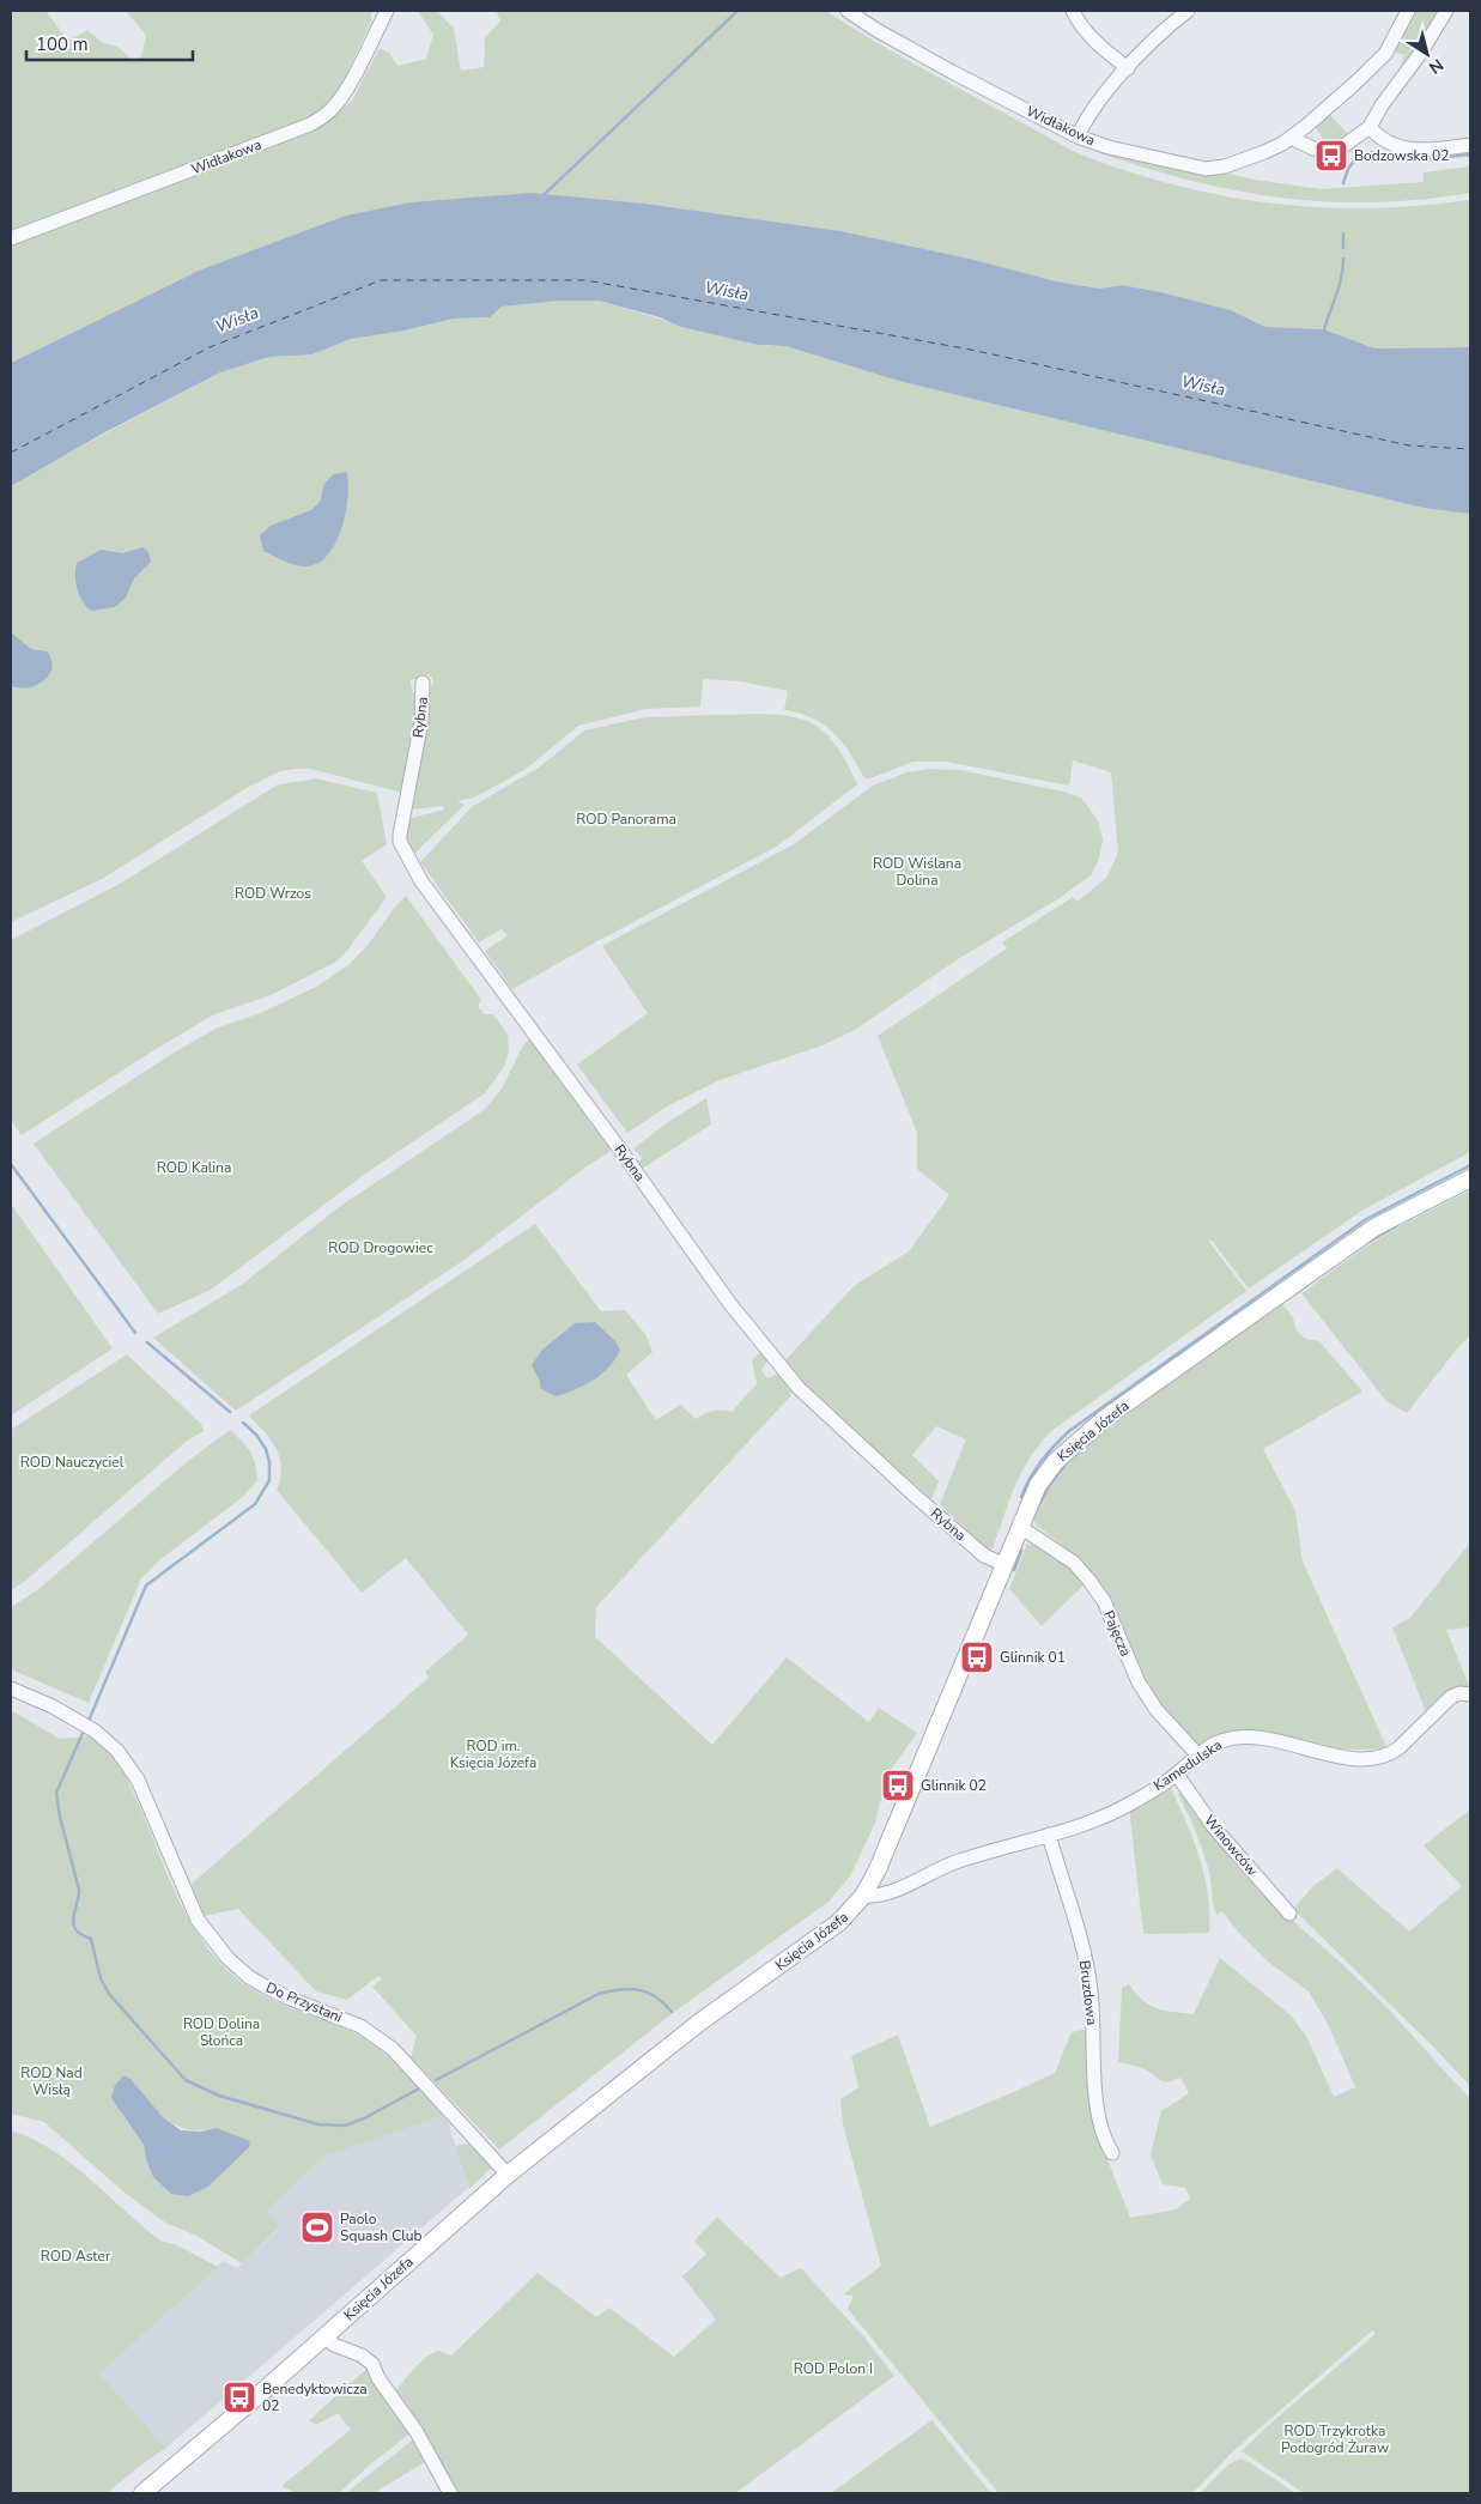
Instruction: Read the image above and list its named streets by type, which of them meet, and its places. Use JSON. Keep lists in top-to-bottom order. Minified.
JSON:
{"streets":{"main road":["Księcia Józefa"],"street":["Widłakowa","Rybna","Pajęcza","Kamedulska","Winowców","Bruzdowa","Do Przystani"]},"crossings":[["Rybna","Księcia Józefa"],["Księcia Józefa","Pajęcza"],["Księcia Józefa","Kamedulska"],["Księcia Józefa","Do Przystani"],["Pajęcza","Kamedulska"],["Kamedulska","Winowców"],["Kamedulska","Bruzdowa"]],"water":["Wisła"],"parks":["ROD Panorama","ROD Wiślana Dolina","ROD Wrzos","ROD Kalina","ROD Drogowiec","ROD Nauczyciel","ROD im. Księcia Józefa","ROD Dolina Słońca","ROD Nad Wisłą","ROD Aster","ROD Polon I","ROD Trzykrotka Podogród Żuraw"],"places":{"bus stop":["Bodzowska 02","Glinnik 01","Glinnik 02","Benedyktowicza 02"],"sports":["Paolo Squash Club"]},"scale_bar":"100 m","north":"bottom right"}
